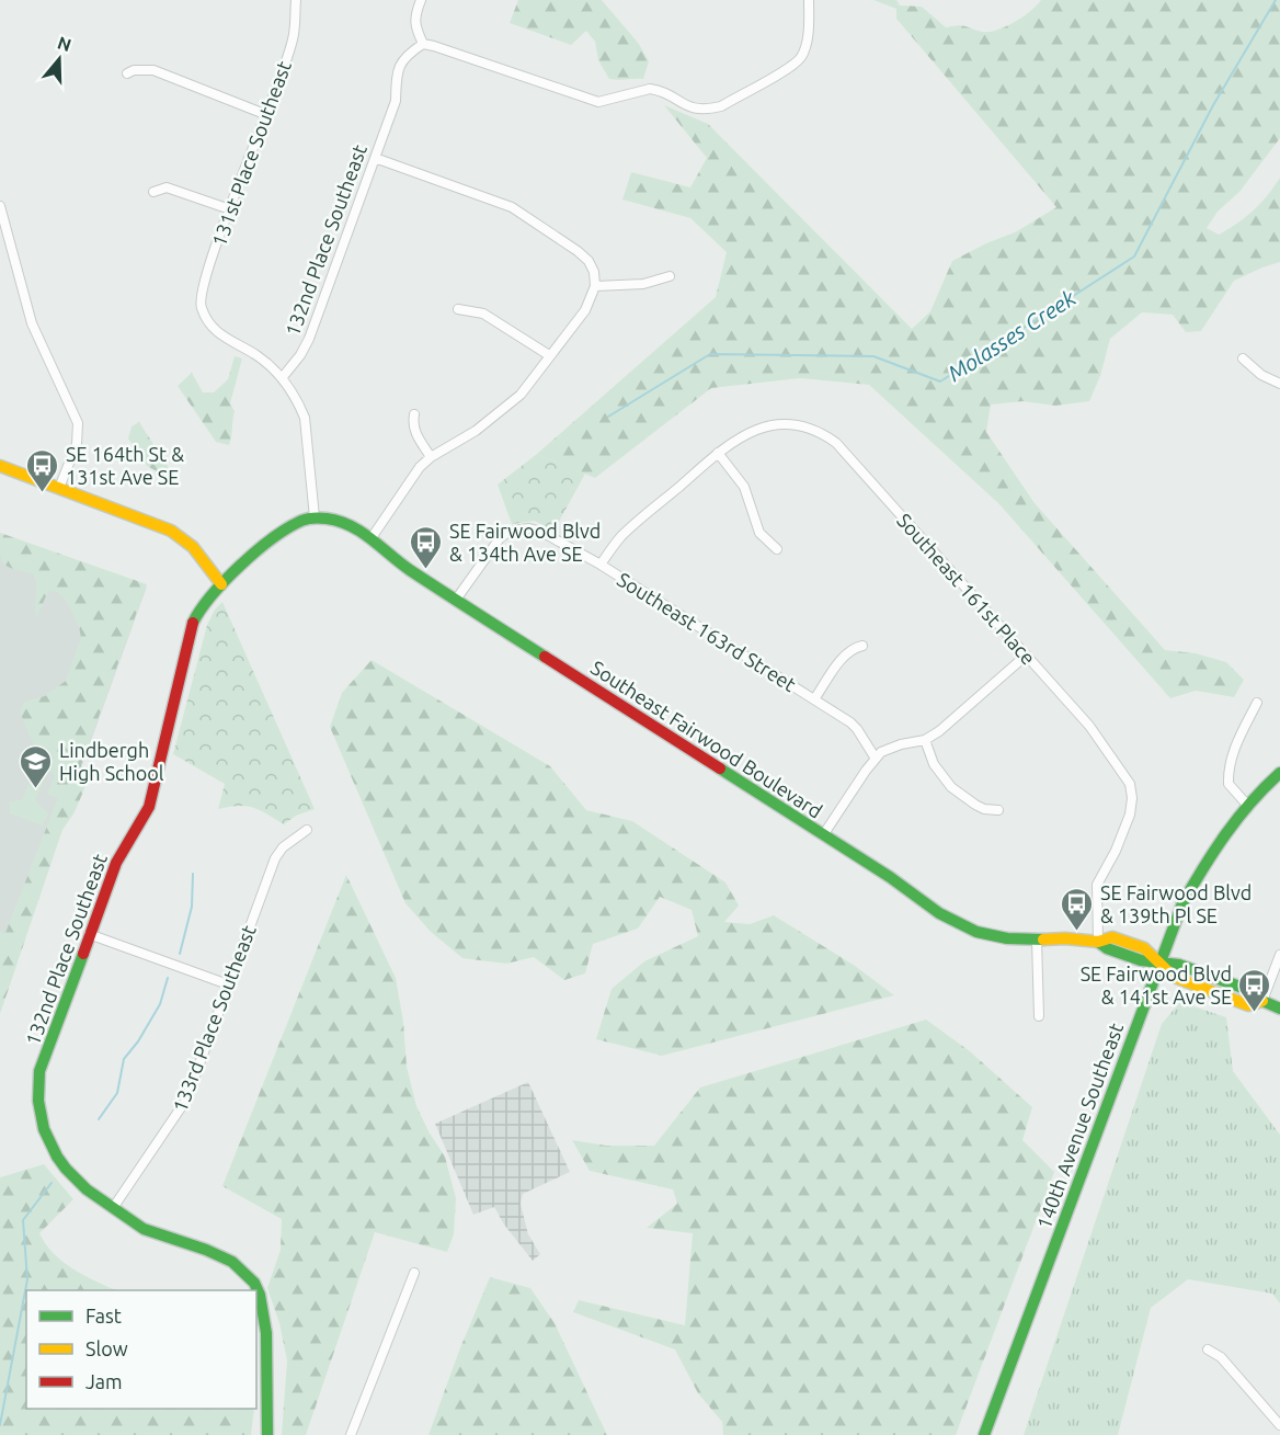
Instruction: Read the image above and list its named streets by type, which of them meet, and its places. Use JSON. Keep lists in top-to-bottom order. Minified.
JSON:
{"streets":{"street":["131st Place Southeast","132nd Place Southeast","Southeast 161st Place","Southeast 163rd Street","Southeast Fairwood Boulevard","133rd Place Southeast","140th Avenue Southeast"]},"crossings":[["131st Place Southeast","132nd Place Southeast"],["132nd Place Southeast","Southeast Fairwood Boulevard"],["132nd Place Southeast","133rd Place Southeast"],["Southeast 161st Place","Southeast Fairwood Boulevard"],["Southeast 163rd Street","Southeast Fairwood Boulevard"],["Southeast Fairwood Boulevard","140th Avenue Southeast"]],"water":["Molasses Creek"],"places":{"bus stop":["SE 164th St & 131st Ave SE","SE Fairwood Blvd & 134th Ave SE","SE Fairwood Blvd & 139th Pl SE","SE Fairwood Blvd & 141st Ave SE"],"school or university":["Lindbergh High School"]},"legend":["Fast","Slow","Jam"],"north":"top"}
